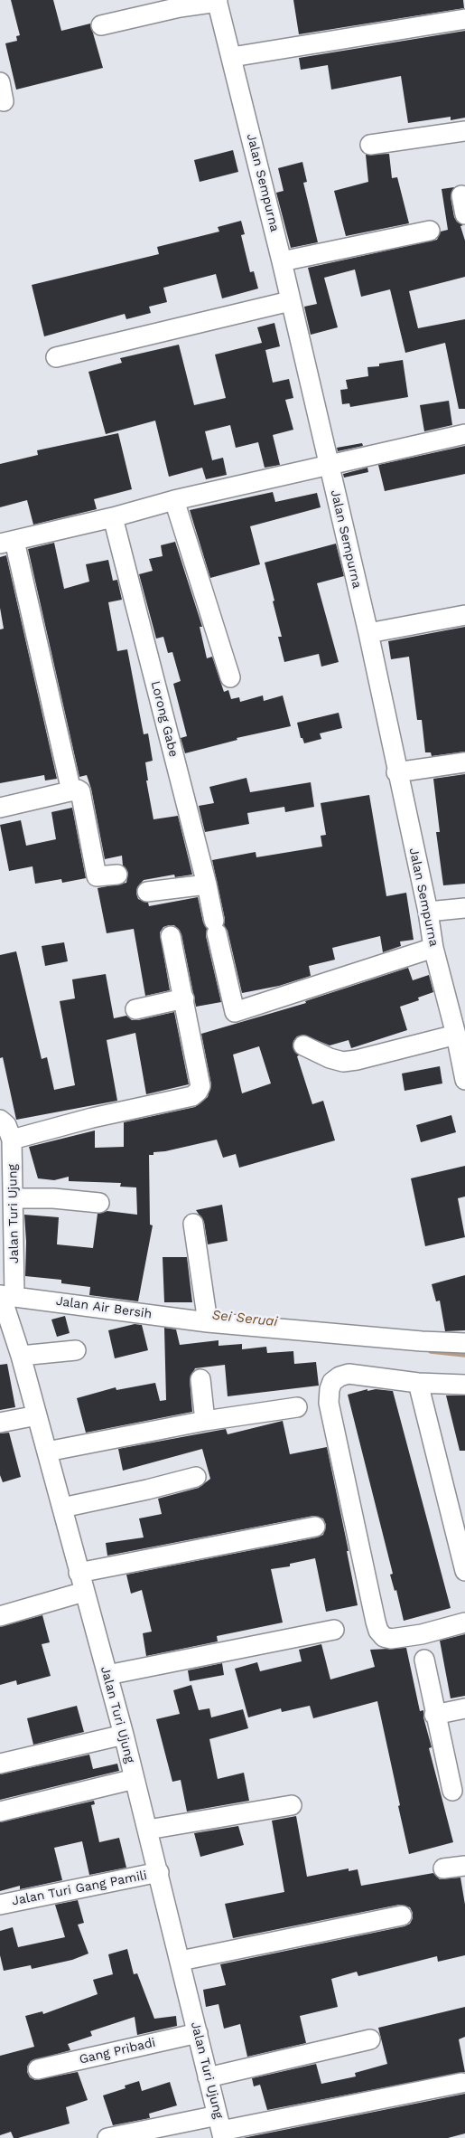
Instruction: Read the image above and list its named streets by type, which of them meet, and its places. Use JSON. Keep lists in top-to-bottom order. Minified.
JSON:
{"streets":{"street":["Jalan Sempurna","Lorong Gabe","Jalan Turi Ujung","Jalan Air Bersih","Jalan Turi Gang Pamili","Gang Pribadi"]},"crossings":[["Jalan Sempurna","Lorong Gabe"],["Jalan Turi Ujung","Jalan Air Bersih"],["Jalan Turi Ujung","Jalan Turi Gang Pamili"],["Jalan Turi Ujung","Gang Pribadi"]],"water":["Sei Seruai"]}
